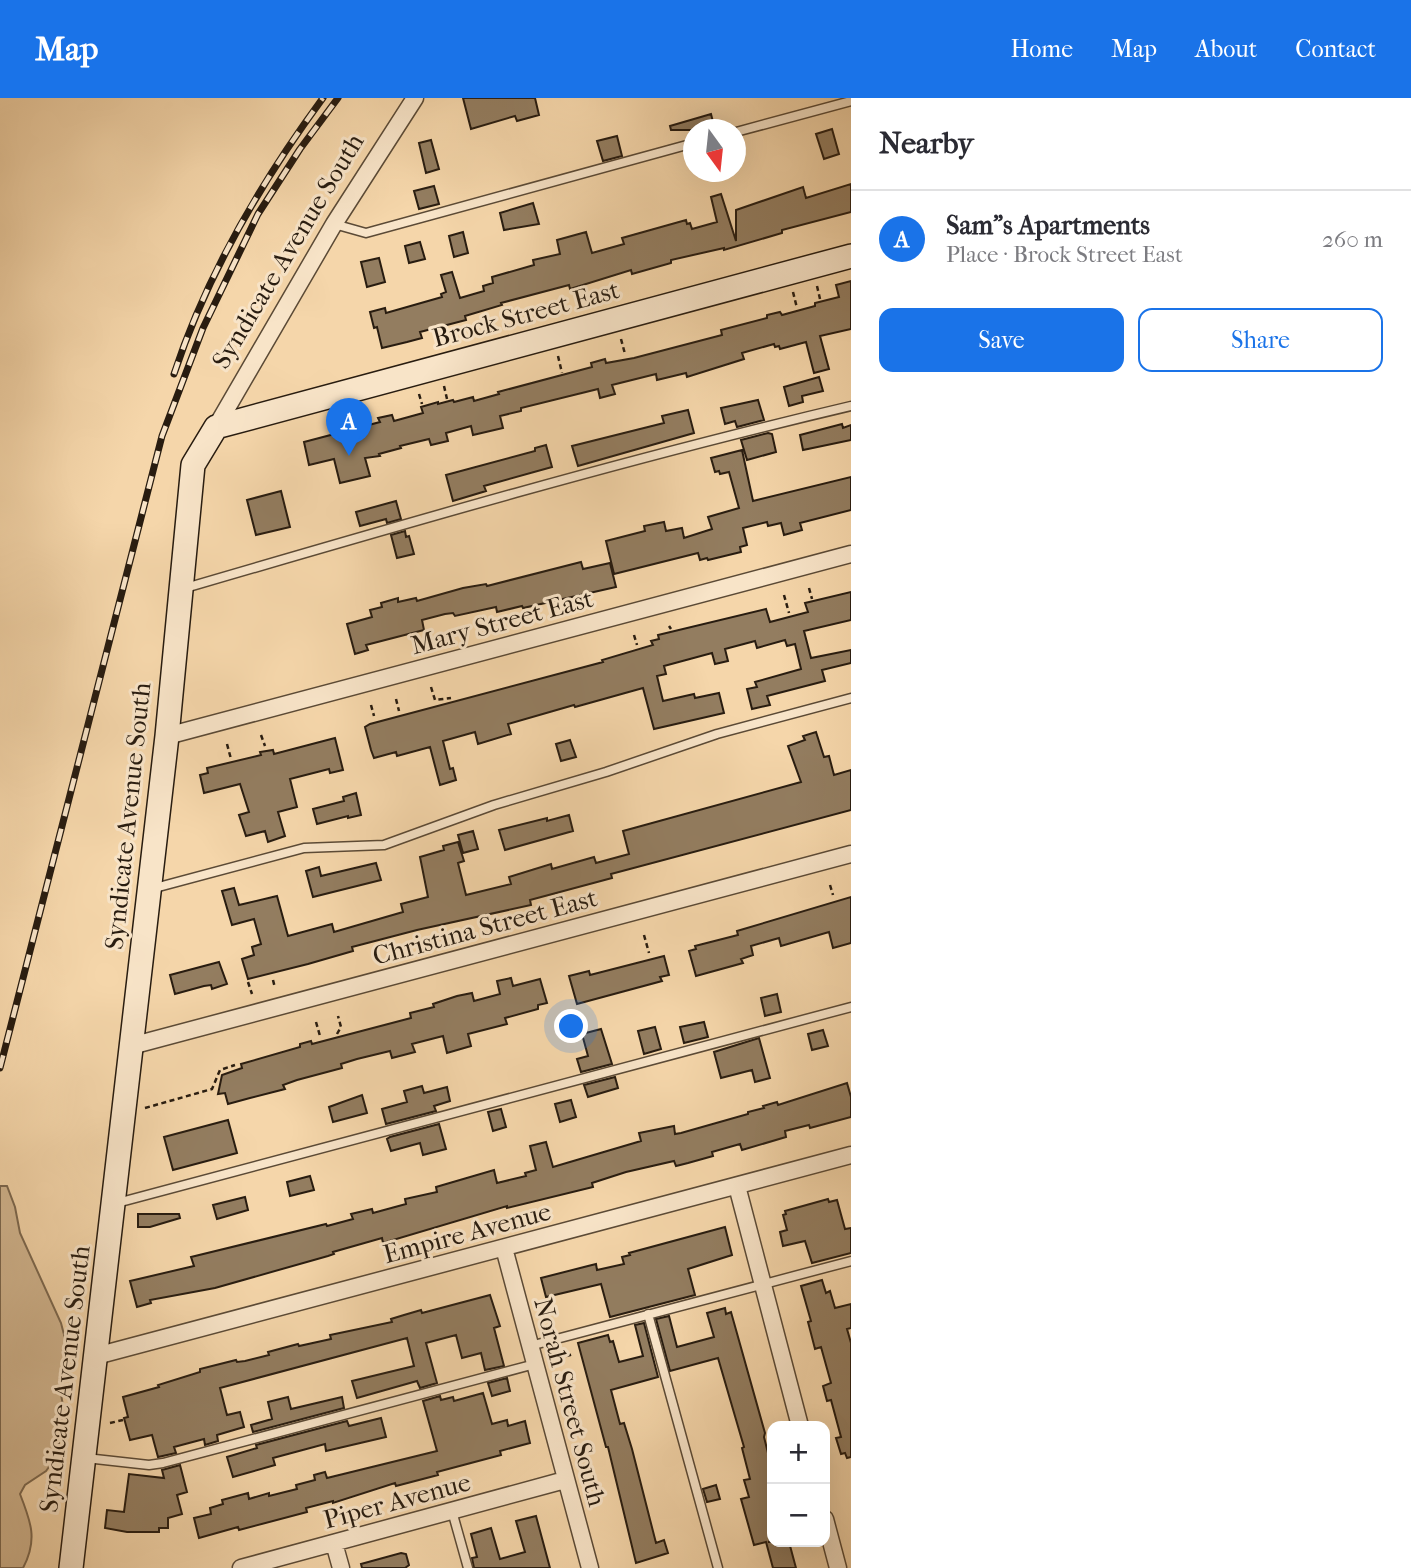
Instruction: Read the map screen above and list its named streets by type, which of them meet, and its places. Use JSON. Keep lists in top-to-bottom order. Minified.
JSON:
{"streets":{"street":["Syndicate Avenue South","Brock Street East","Mary Street East","Christina Street East","Empire Avenue","Norah Street South","Piper Avenue"]},"crossings":[["Syndicate Avenue South","Brock Street East"],["Syndicate Avenue South","Mary Street East"],["Syndicate Avenue South","Christina Street East"],["Syndicate Avenue South","Empire Avenue"],["Empire Avenue","Norah Street South"],["Norah Street South","Piper Avenue"]],"north":"bottom","page":{"header":"Map","nav":["Home","Map","About","Contact"],"heading":"Nearby","list":[{"mark":"A","name":"Sam\"s Apartments","note":"Place · Brock Street East","value":"260 m"}],"buttons":["Save","Share"],"pins":"A","map_buttons":["+","−"]}}
